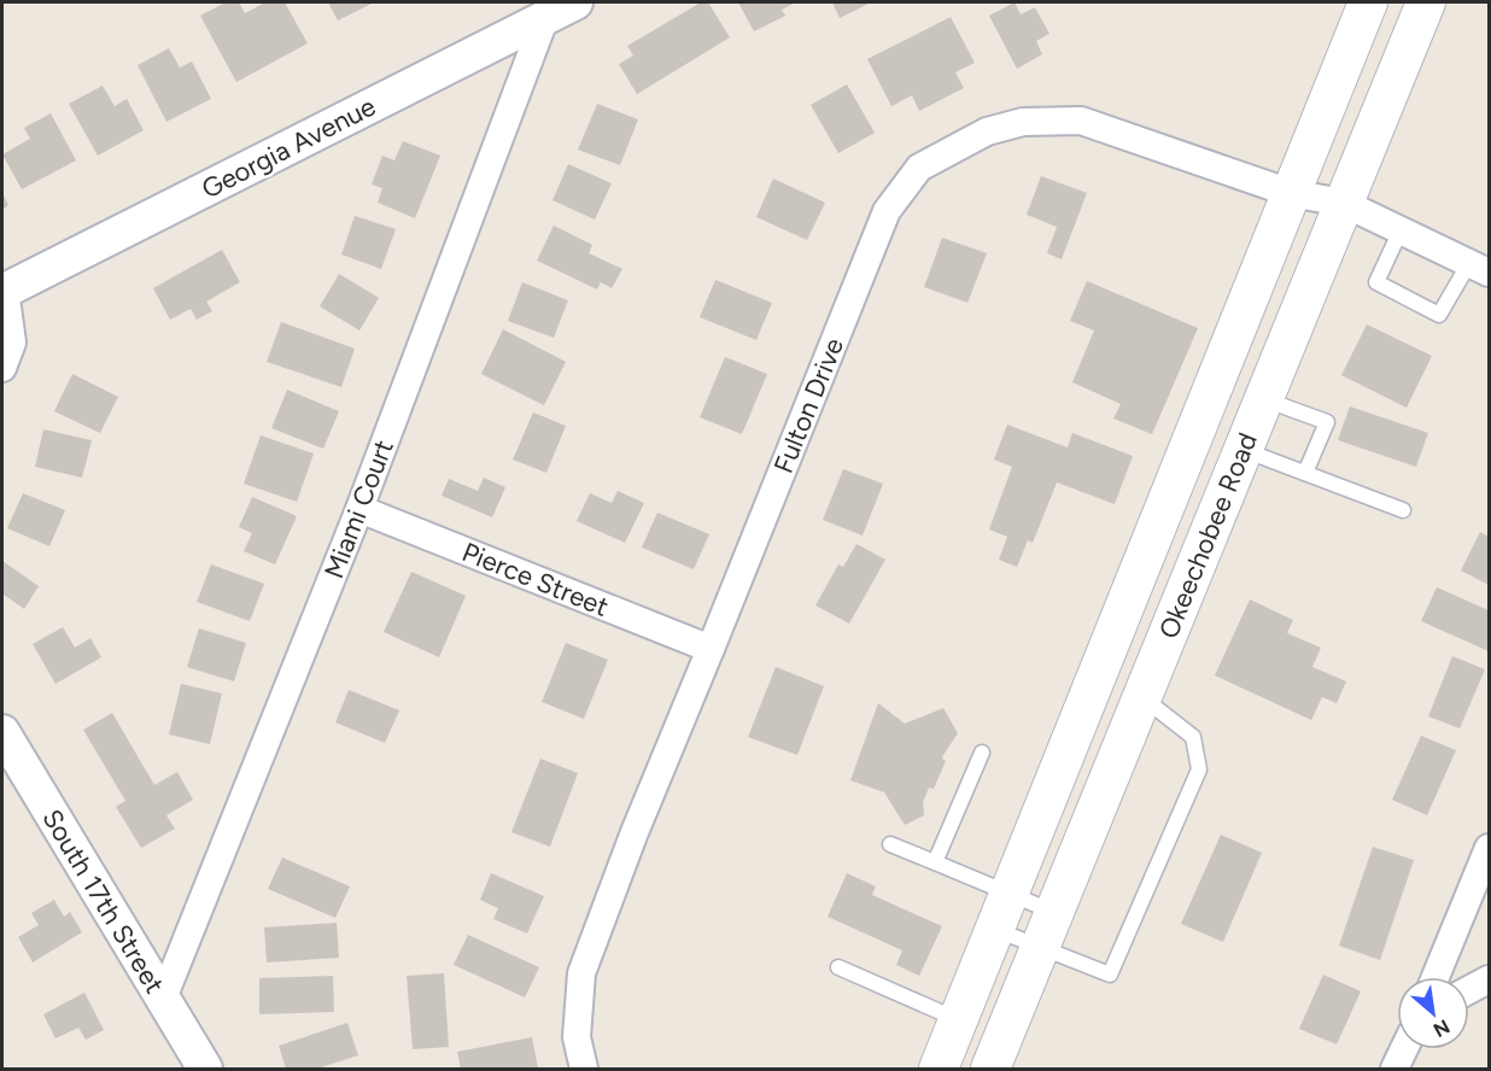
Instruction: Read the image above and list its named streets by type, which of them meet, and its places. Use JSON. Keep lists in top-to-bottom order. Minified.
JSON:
{"streets":{"main road":["Okeechobee Road"],"street":["Georgia Avenue","Fulton Drive","Miami Court","Pierce Street","South 17th Street"]},"crossings":[["Georgia Avenue","Miami Court"],["Fulton Drive","Okeechobee Road"],["Fulton Drive","Pierce Street"],["Miami Court","Pierce Street"],["Miami Court","South 17th Street"]],"north":"bottom right"}
